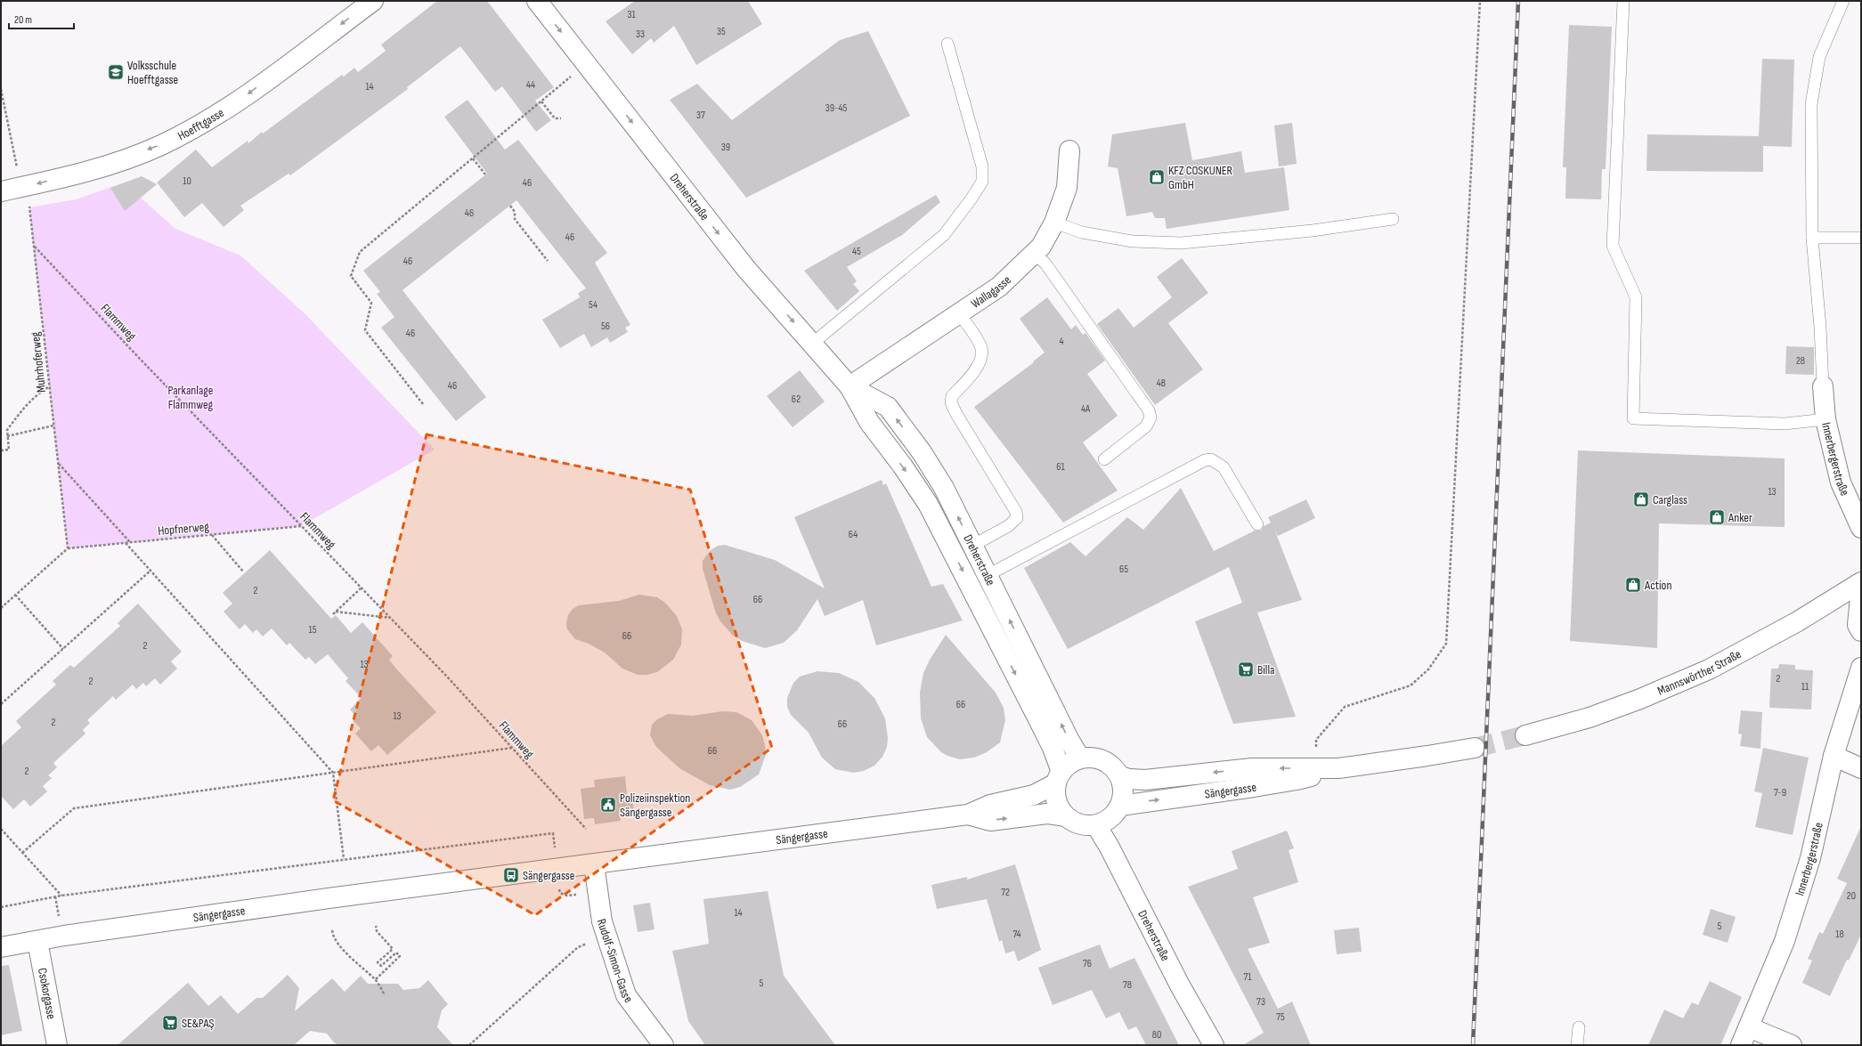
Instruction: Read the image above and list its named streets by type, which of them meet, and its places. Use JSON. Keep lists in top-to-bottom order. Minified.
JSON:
{"streets":{"street":["Hoefftgasse","Dreherstraße","Wallagasse","Innerbergerstraße","Mannswörther Straße","Sängergasse","Rudolf-Simon-Gasse","Csokorgasse"],"path":["Flammweg","Muhrhoferweg","Hopfnerweg"]},"crossings":[["Hoefftgasse","Muhrhoferweg"],["Dreherstraße","Wallagasse"],["Dreherstraße","Sängergasse"],["Flammweg","Muhrhoferweg"],["Flammweg","Hopfnerweg"],["Muhrhoferweg","Hopfnerweg"],["Sängergasse","Rudolf-Simon-Gasse"],["Sängergasse","Csokorgasse"]],"one_way":["Hoefftgasse"],"parks":["Parkanlage Flammweg"],"places":{"school or university":["Volksschule Hoefftgasse"],"shop":["KFZ COSKUNER GmbH","Carglass","Anker","Action"],"supermarket":["Billa","SE&PAŞ"],"public building":["Polizeiinspektion Sängergasse"],"bus stop":["Sängergasse"]},"house_numbers":["31","35","33","44","14","39-45","37","39","10","46","46","46","45","46","54","56","46","4","28","4B","46","62","4A","61","13","64","65","2","66","15","66","2","13","2","2","11","66","13","2","66","66","2","7-9","72","20","14","5","74","18","76","71","5","78","73","75","80"],"scale_bar":"20 m"}
